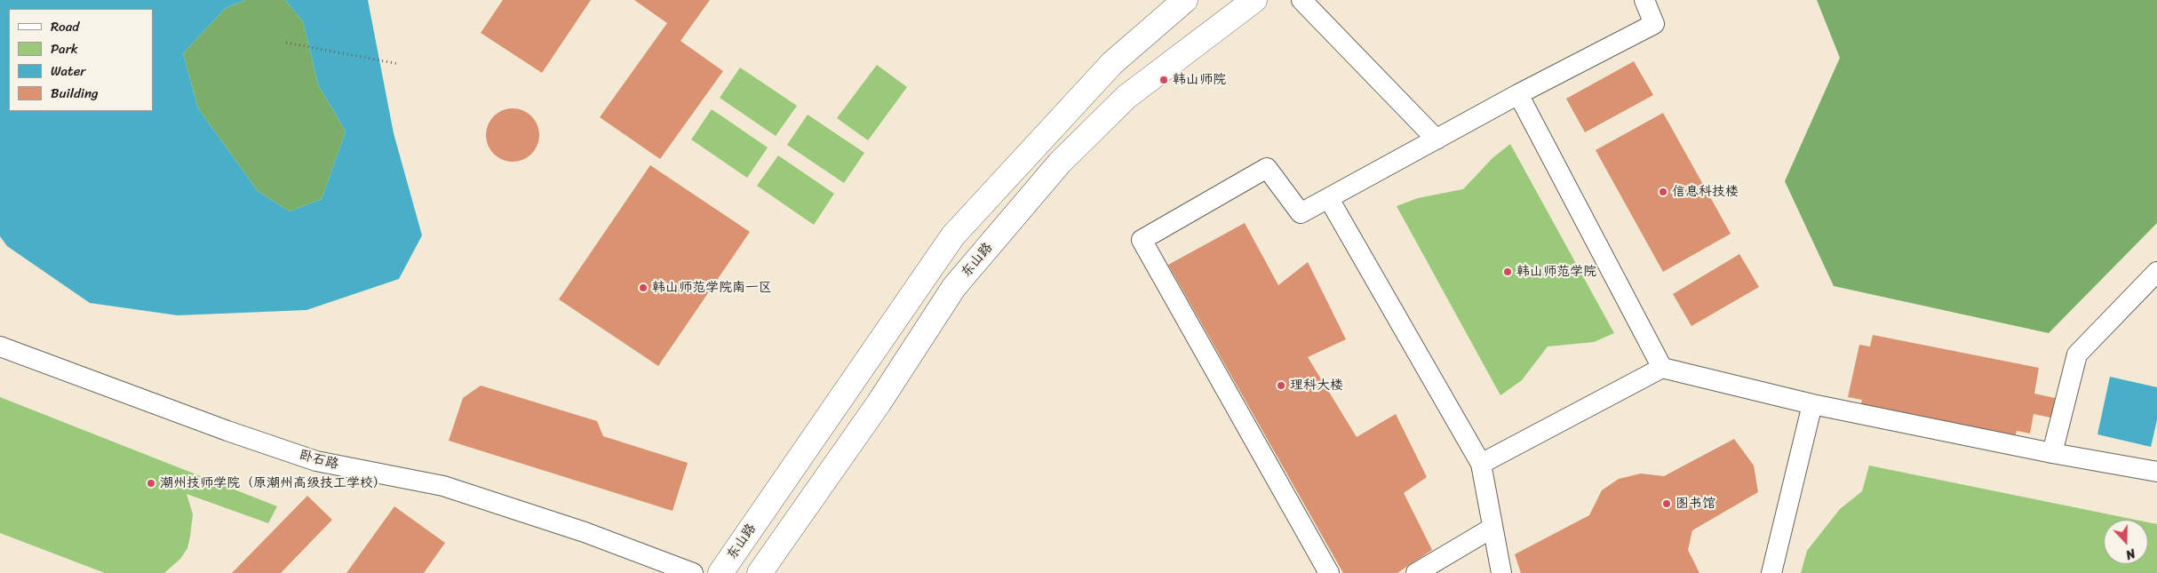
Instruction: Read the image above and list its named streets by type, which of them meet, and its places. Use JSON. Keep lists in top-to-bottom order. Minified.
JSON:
{"streets":{"main road":["东山路"],"street":["卧石路"]},"places":["韩山师院","信息科技楼","韩山师范学院","韩山师范学院南一区","理科大楼","潮州技师学院（原潮州高级技工学校）","图书馆"],"legend":["Road","Park","Water","Building"],"north":"bottom"}
